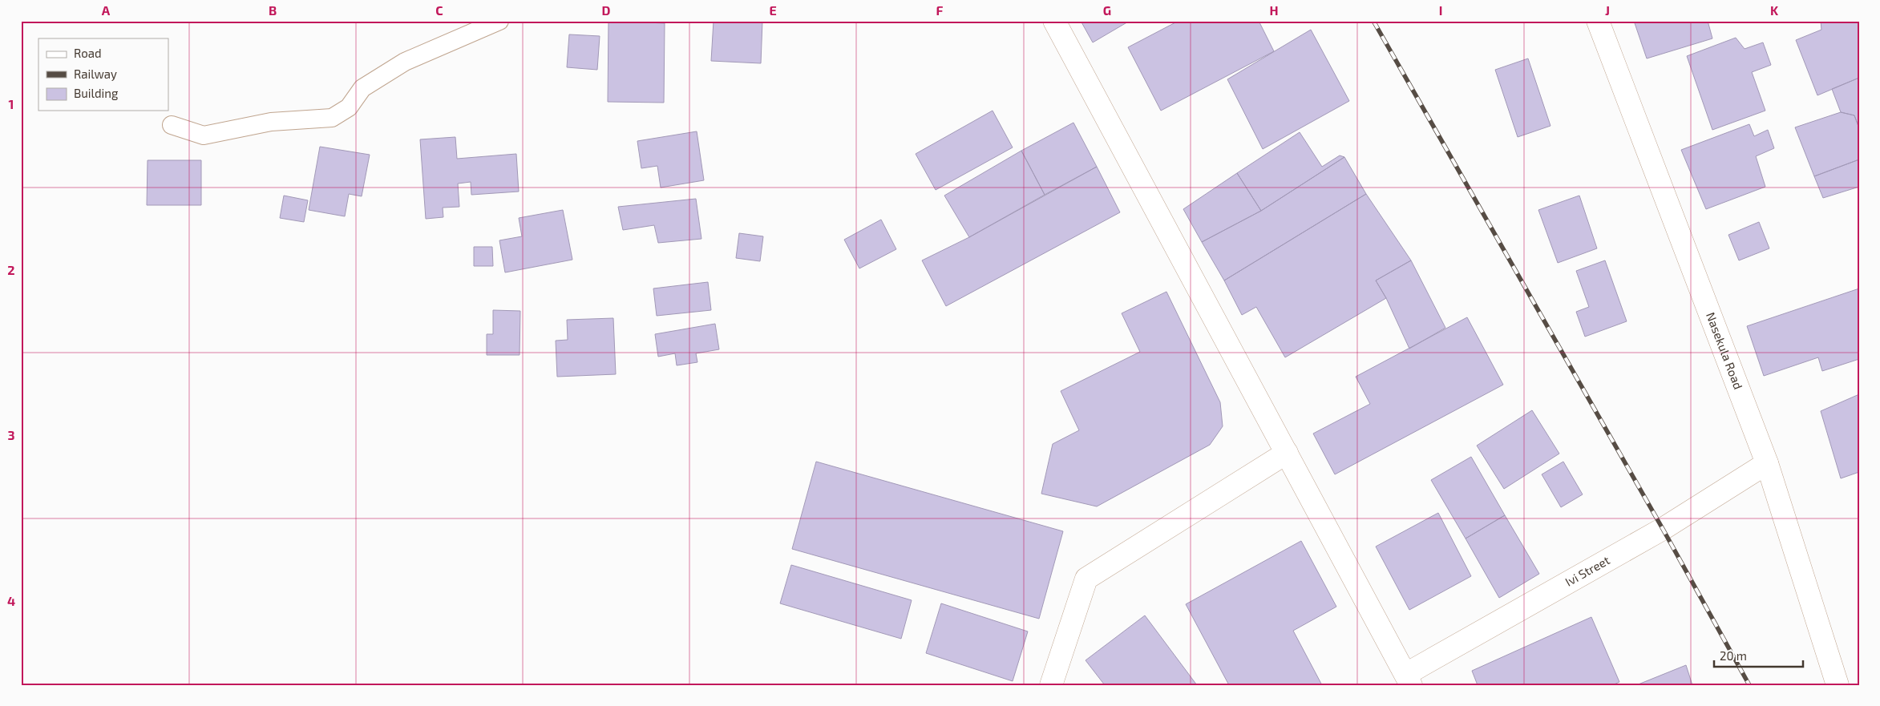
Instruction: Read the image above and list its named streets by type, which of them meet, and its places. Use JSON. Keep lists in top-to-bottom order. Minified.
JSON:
{"streets":{"street":["Nasekula Road","Ivi Street"]},"crossings":[["Nasekula Road","Ivi Street"]],"legend":["Road","Railway","Building"],"scale_bar":"20 m","grid":{"columns":["A","B","C","D","E","F","G","H","I","J","K"],"rows":["1","2","3","4"]}}
